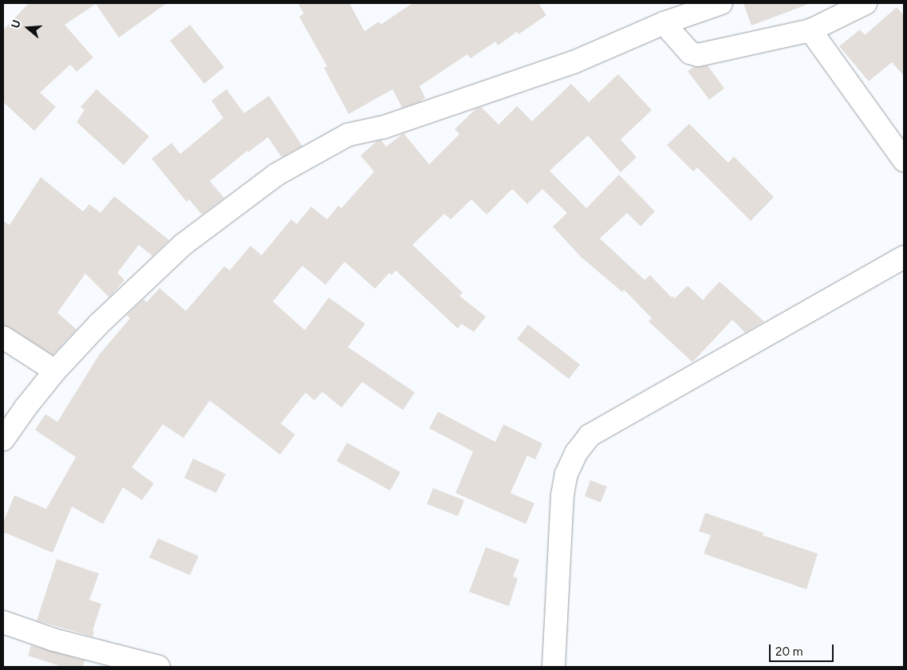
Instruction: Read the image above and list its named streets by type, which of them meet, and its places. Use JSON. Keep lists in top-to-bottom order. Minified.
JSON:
{"scale_bar":"20 m","north":"left"}
